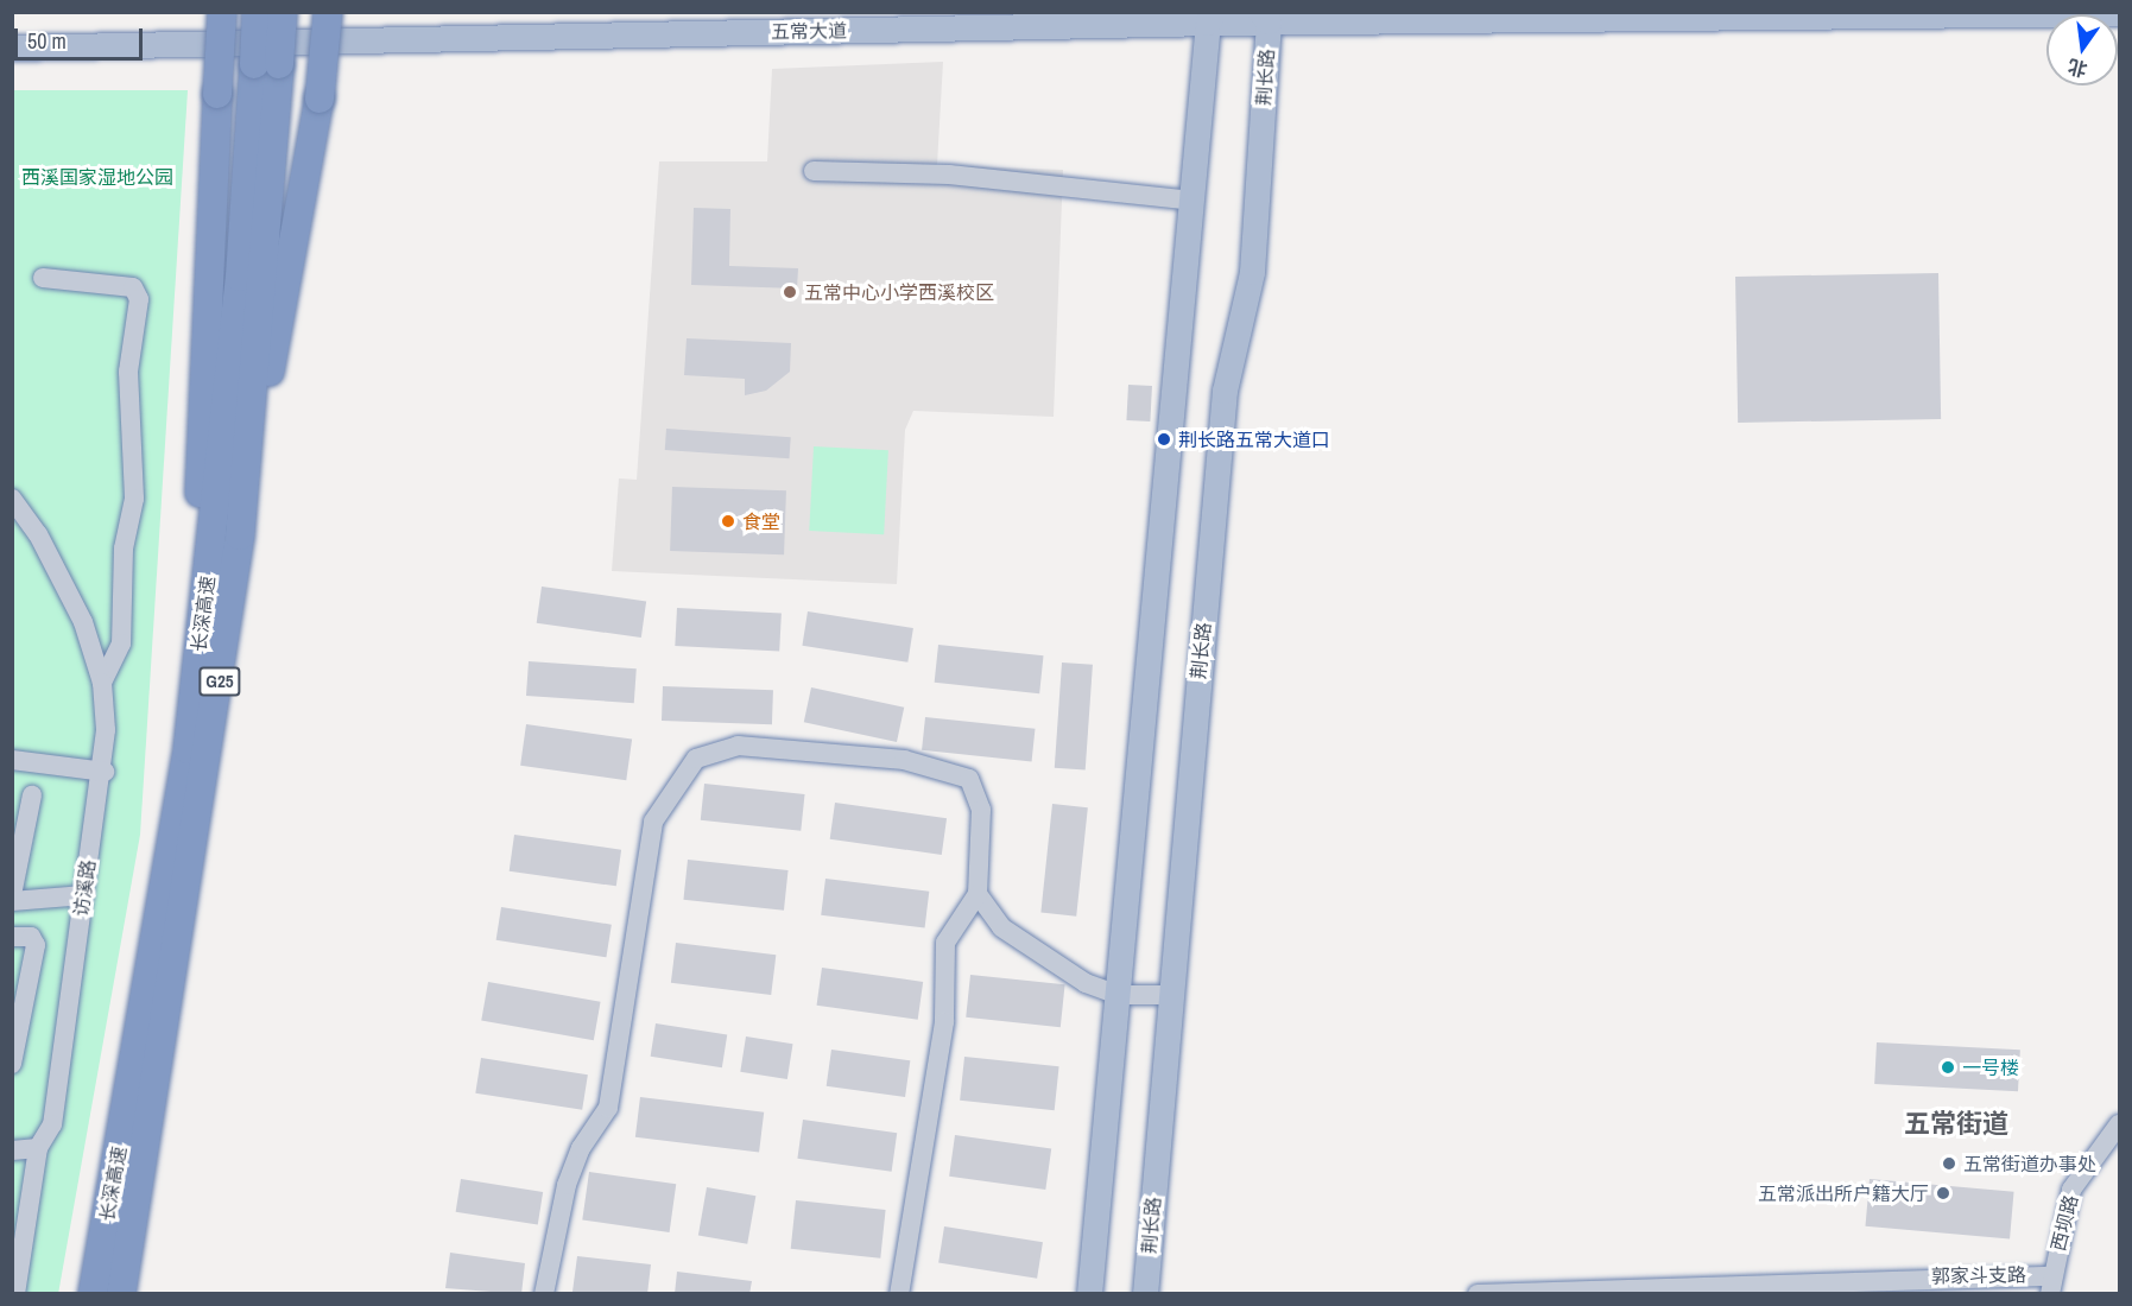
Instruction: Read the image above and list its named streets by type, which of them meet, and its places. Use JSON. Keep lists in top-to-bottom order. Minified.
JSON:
{"streets":{"highway":["长深高速","G25"],"main road":["五常大道","荆长路"],"street":["访溪路","西坝路","郭家斗支路"]},"crossings":[["五常大道","荆长路"],["西坝路","郭家斗支路"]],"districts":["五常街道"],"parks":["西溪国家湿地公园"],"places":["五常中心小学西溪校区","荆长路五常大道口","食堂","一号楼","五常街道办事处","五常派出所户籍大厅"],"scale_bar":"50 m","north":"bottom"}
